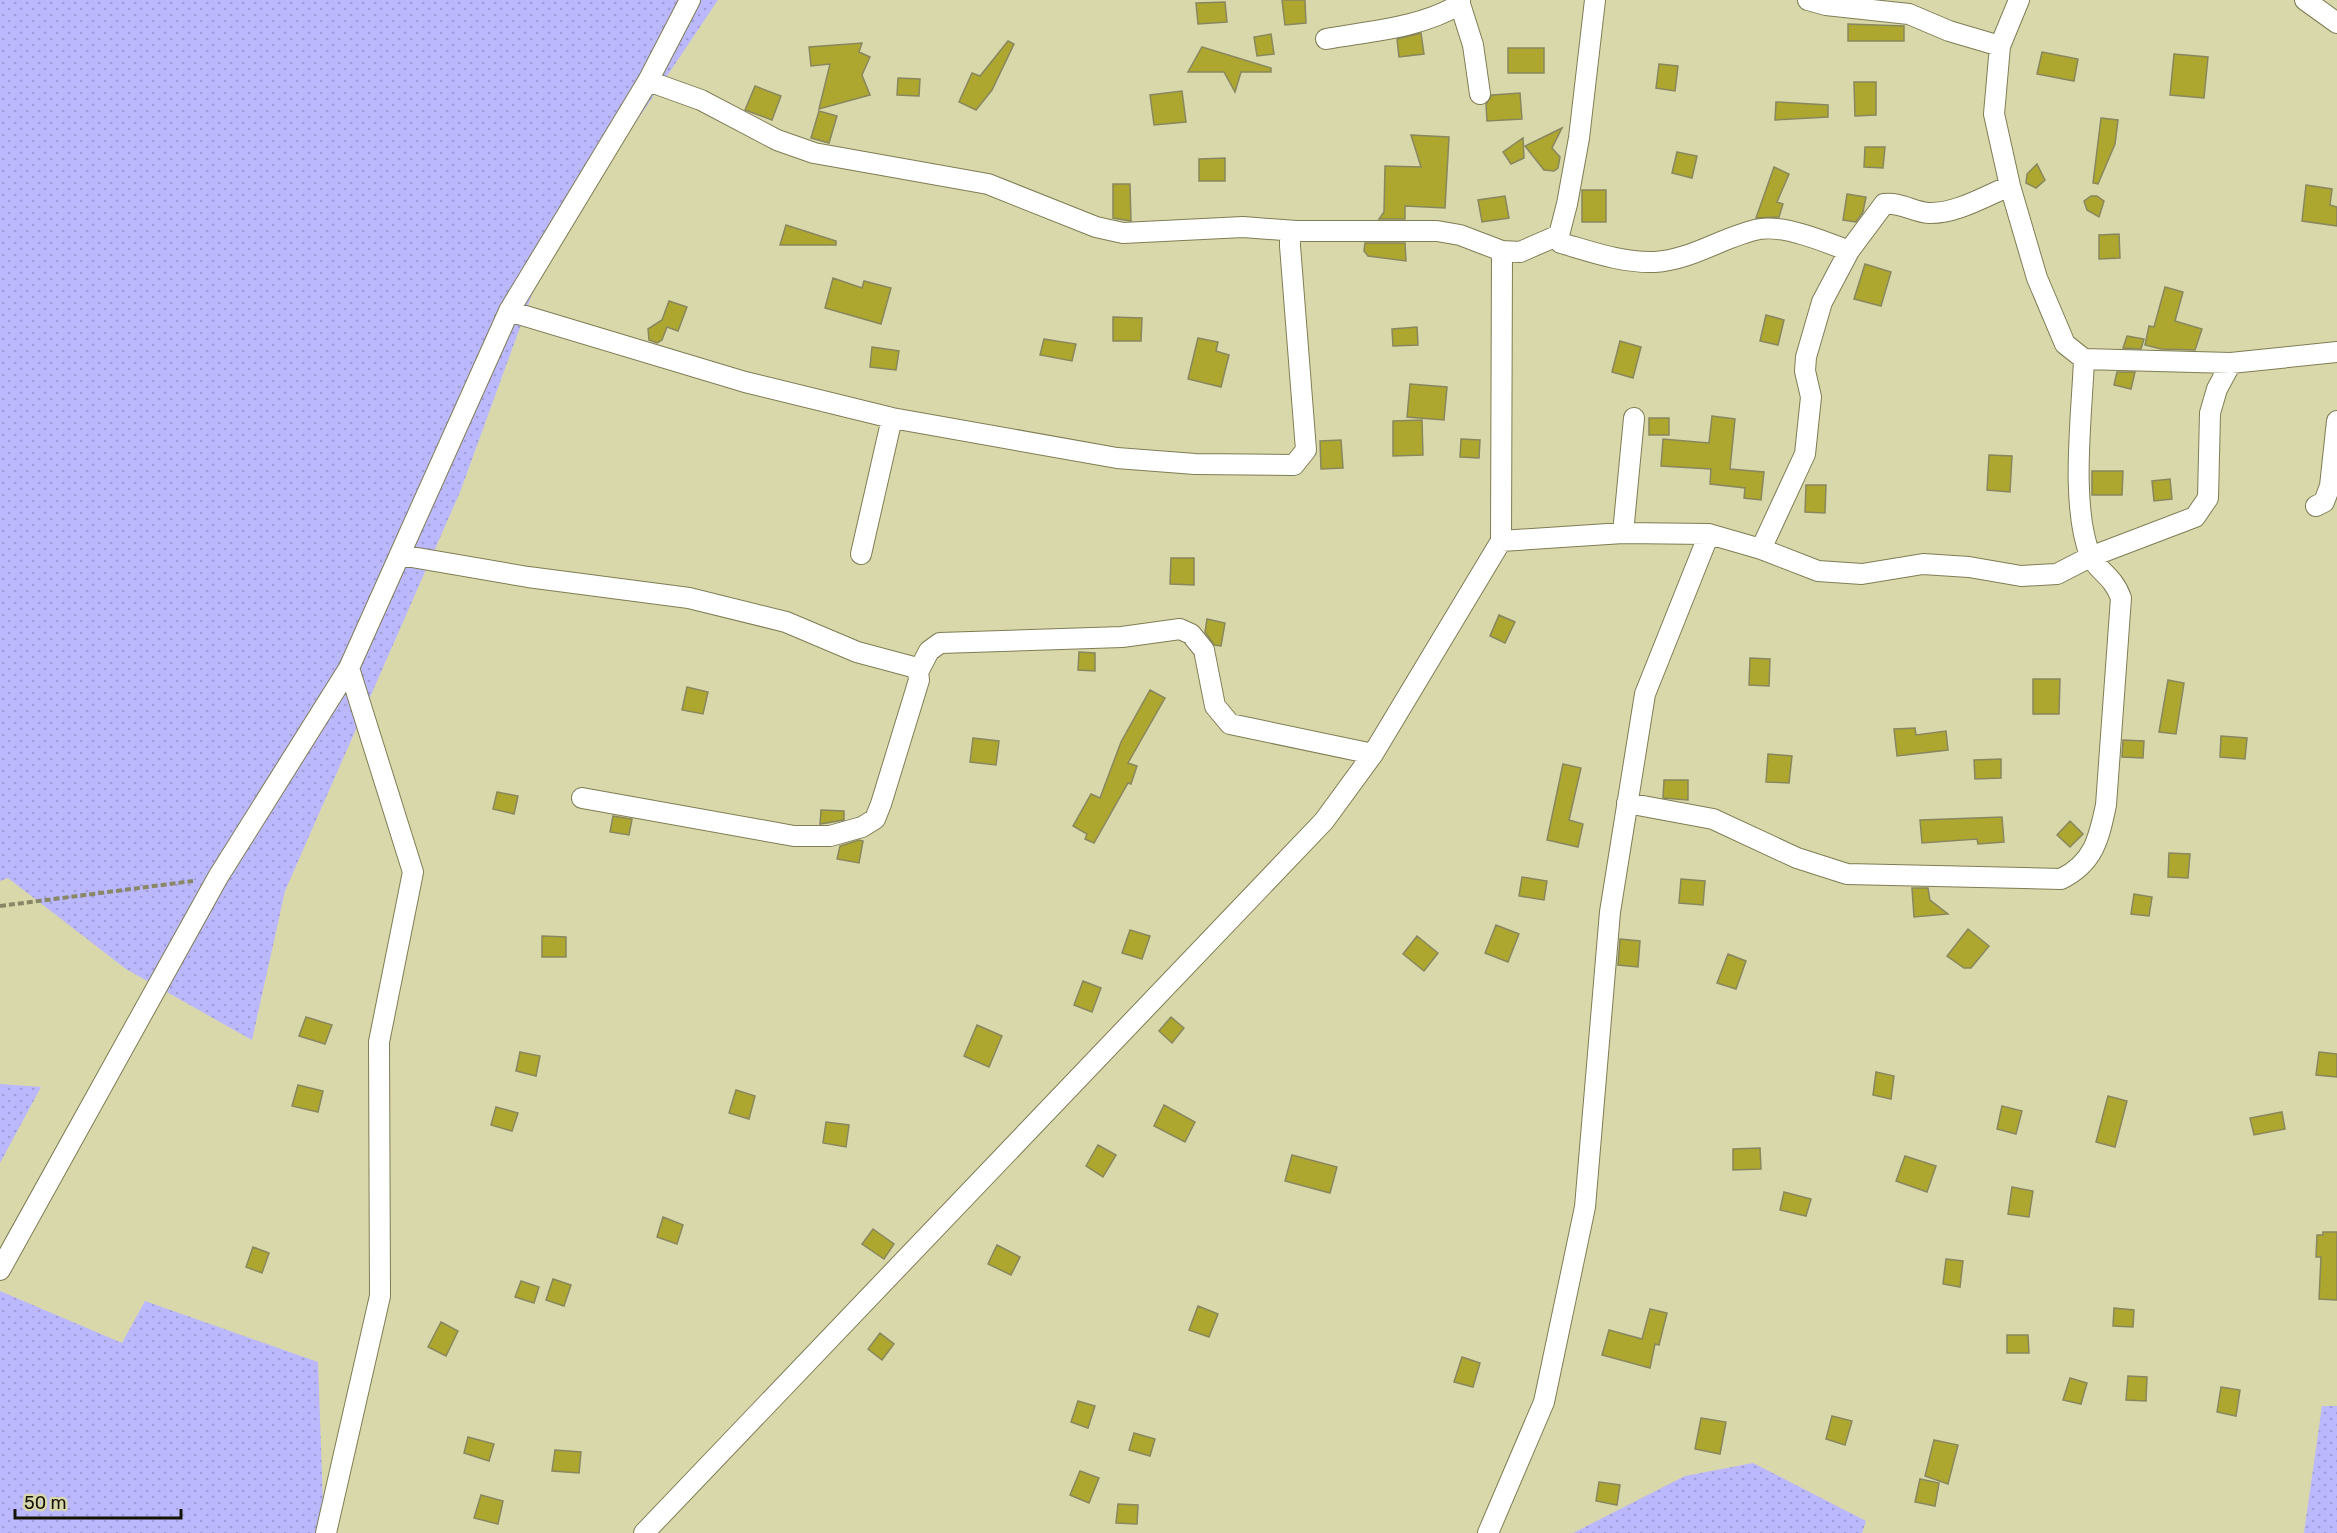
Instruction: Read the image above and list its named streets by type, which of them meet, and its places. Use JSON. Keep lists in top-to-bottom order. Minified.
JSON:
{"scale_bar":"50 m"}
